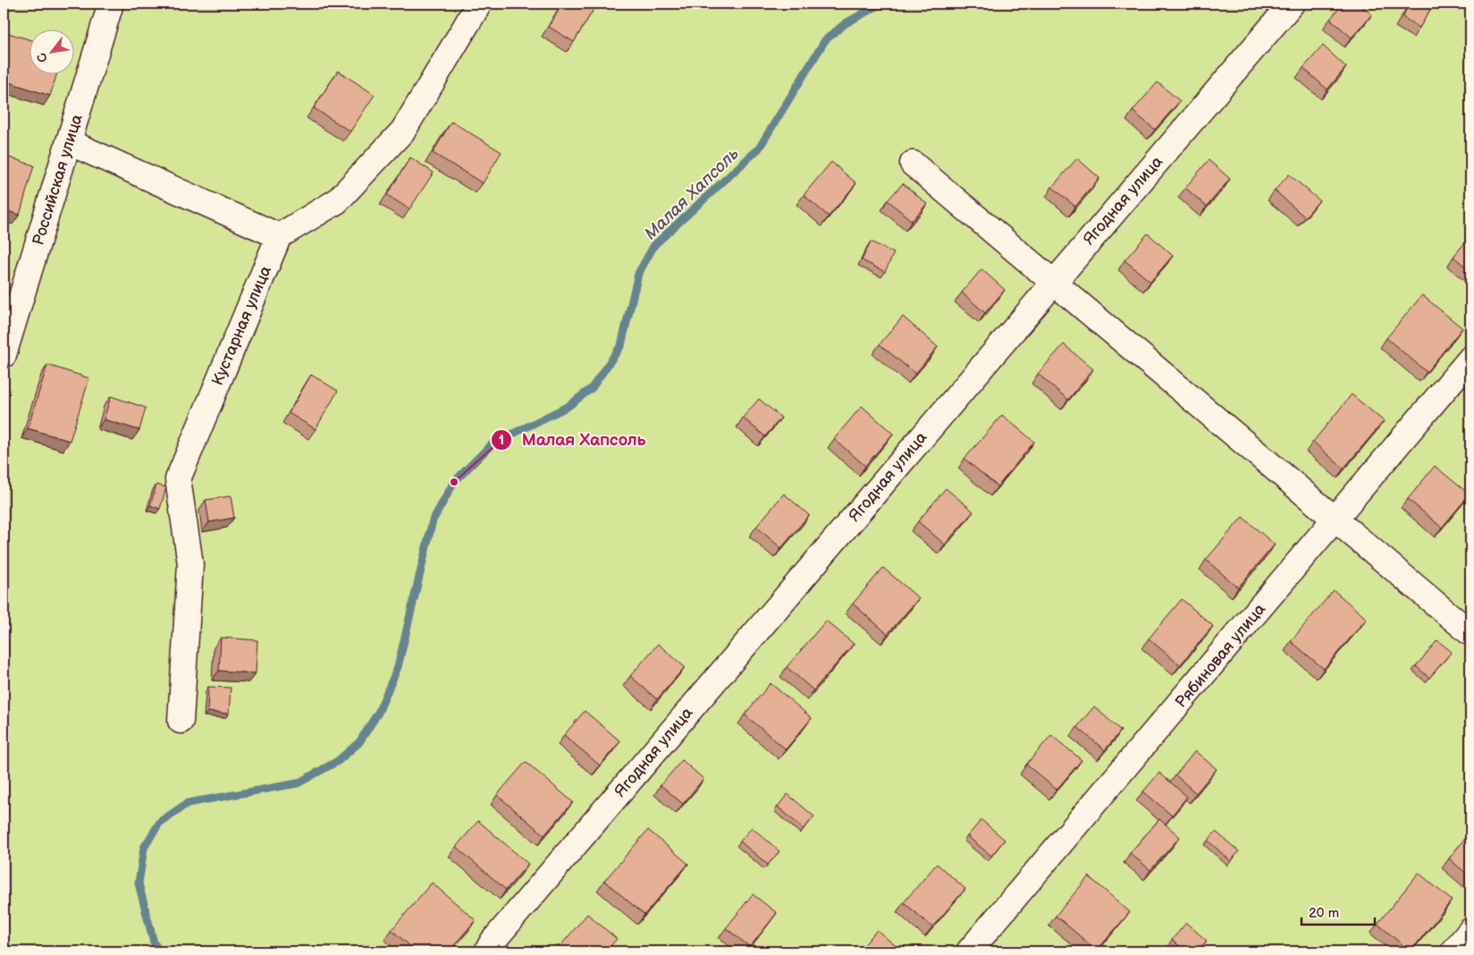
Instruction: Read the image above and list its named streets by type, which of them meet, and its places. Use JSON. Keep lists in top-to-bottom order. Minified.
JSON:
{"streets":{"street":["Российская улица","Ягодная улица","Кустарная улица","Рябиновая улица"]},"water":["Малая Хапсоль"],"places":["Малая Хапсоль"],"scale_bar":"20 m","north":"bottom left"}
